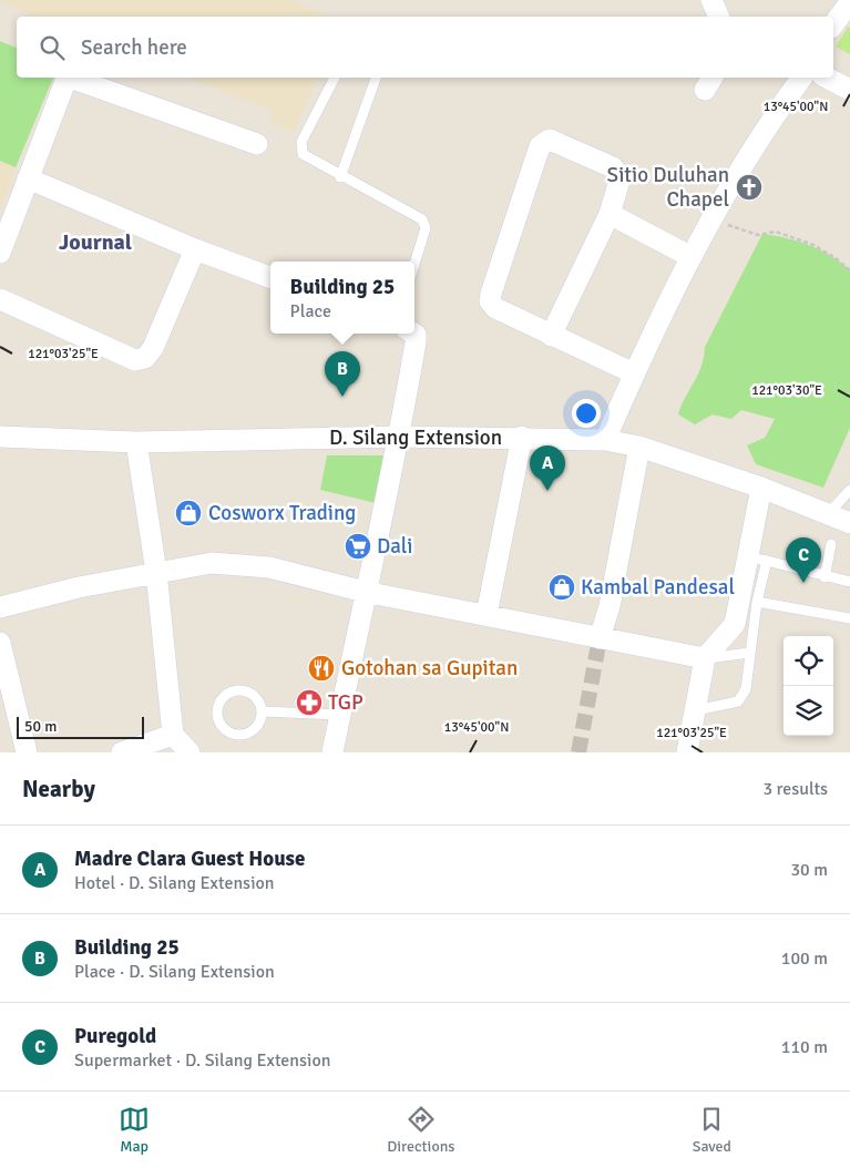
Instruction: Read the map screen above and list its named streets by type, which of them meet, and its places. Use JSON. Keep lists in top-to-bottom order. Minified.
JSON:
{"streets":{"street":["D. Silang Extension"]},"districts":["Journal"],"places":{"church":["Sitio Duluhan Chapel"],"shop":["Cosworx Trading","Kambal Pandesal"],"supermarket":["Dali"],"restaurant":["Gotohan sa Gupitan"],"pharmacy":["TGP"]},"scale_bar":"50 m","page":{"search":"Search here","popup":["Building 25","Place"],"pins":["B","A","C"],"scale":"50 m","heading":["Nearby","3 results"],"list":[{"mark":"A","name":"Madre Clara Guest House","note":"Hotel · D. Silang Extension","value":"30 m"},{"mark":"B","name":"Building 25","note":"Place · D. Silang Extension","value":"100 m"},{"mark":"C","name":"Puregold","note":"Supermarket · D. Silang Extension","value":"110 m"}],"nav":["Map","Directions","Saved"]},"coordinates":["13°45'00\"N","121°03'25\"E","121°03'30\"E"]}
